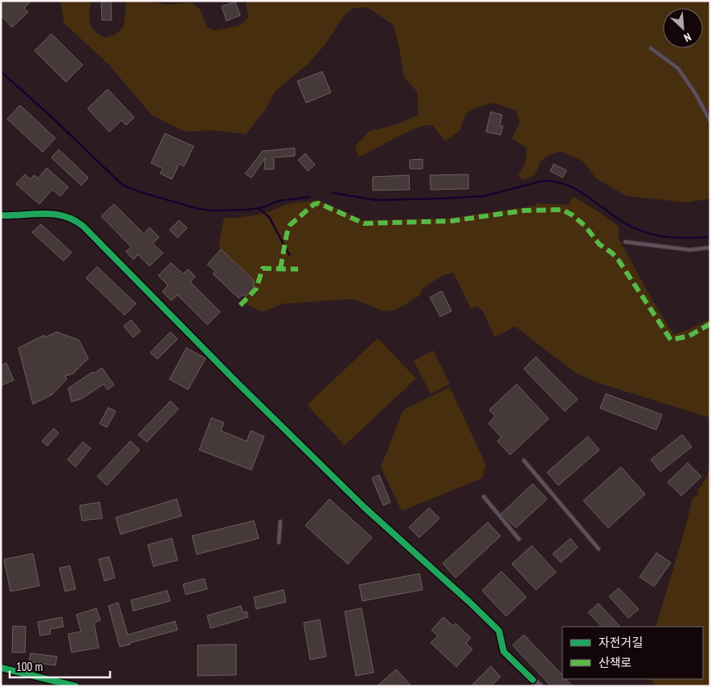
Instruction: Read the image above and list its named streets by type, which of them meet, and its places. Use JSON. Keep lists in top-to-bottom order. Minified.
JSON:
{"legend":["자전거길","산책로"],"scale_bar":"100 m","north":"bottom right"}
